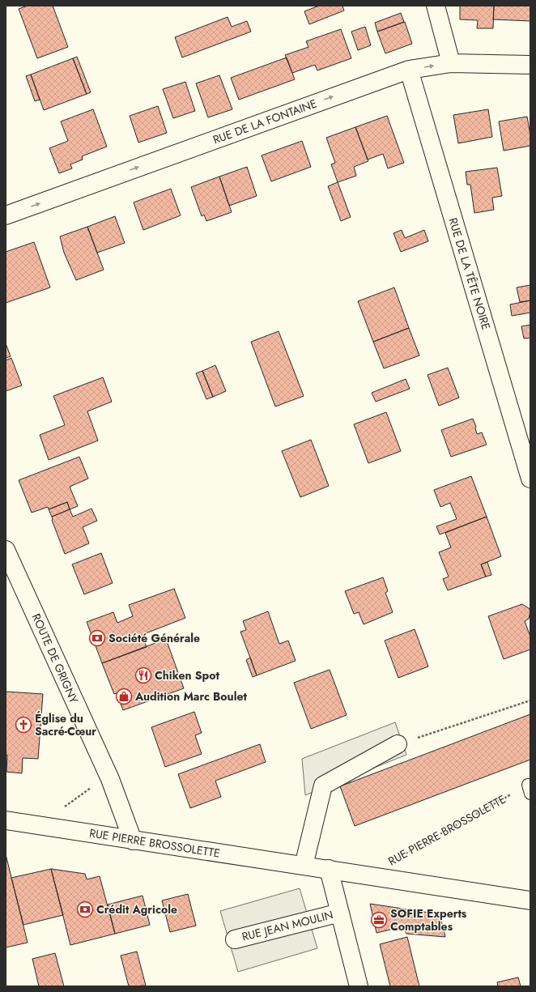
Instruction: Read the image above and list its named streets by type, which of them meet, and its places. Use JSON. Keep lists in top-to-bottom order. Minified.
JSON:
{"streets":{"street":["RUE DE LA FONTAINE","RUE DE LA TÊTE NOIRE","ROUTE DE GRIGNY","RUE PIERRE BROSSOLETTE","RUE JEAN MOULIN"]},"crossings":[["RUE DE LA FONTAINE","RUE DE LA TÊTE NOIRE"],["ROUTE DE GRIGNY","RUE PIERRE BROSSOLETTE"],["RUE PIERRE BROSSOLETTE","RUE JEAN MOULIN"]],"one_way":["RUE DE LA FONTAINE"],"places":{"bank":["Société Générale","Crédit Agricole"],"restaurant":["Chiken Spot"],"shop":["Audition Marc Boulet"],"church":["Église du Sacré-Cœur"],"office":["SOFIE Experts Comptables"]}}
